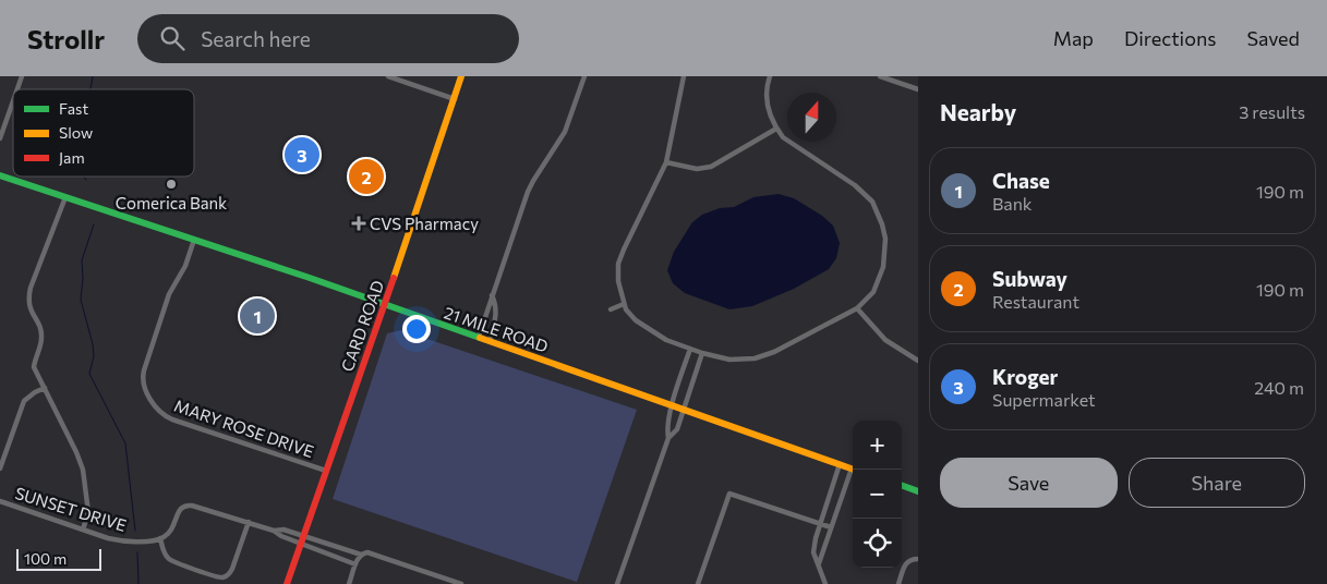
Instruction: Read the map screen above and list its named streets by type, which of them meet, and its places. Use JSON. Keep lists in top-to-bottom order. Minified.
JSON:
{"streets":{"street":["CARD ROAD","21 MILE ROAD","MARY ROSE DRIVE","SUNSET DRIVE"]},"crossings":[["CARD ROAD","21 MILE ROAD"],["CARD ROAD","MARY ROSE DRIVE"],["21 MILE ROAD","MARY ROSE DRIVE"]],"places":{"other":["Comerica Bank"],"health":["CVS Pharmacy"]},"legend":["Fast","Slow","Jam"],"scale_bar":"100 m","north":"top","page":{"header":"Strollr","search":"Search here","nav":["Map","Directions","Saved"],"heading":["Nearby","3 results"],"pins":["3","2","1"],"list":[{"mark":"1","name":"Chase","note":"Bank","value":"190 m"},{"mark":"2","name":"Subway","note":"Restaurant","value":"190 m"},{"mark":"3","name":"Kroger","note":"Supermarket","value":"240 m"}],"map_buttons":["+","−"],"buttons":["Save","Share"],"scale":"100 m"}}
